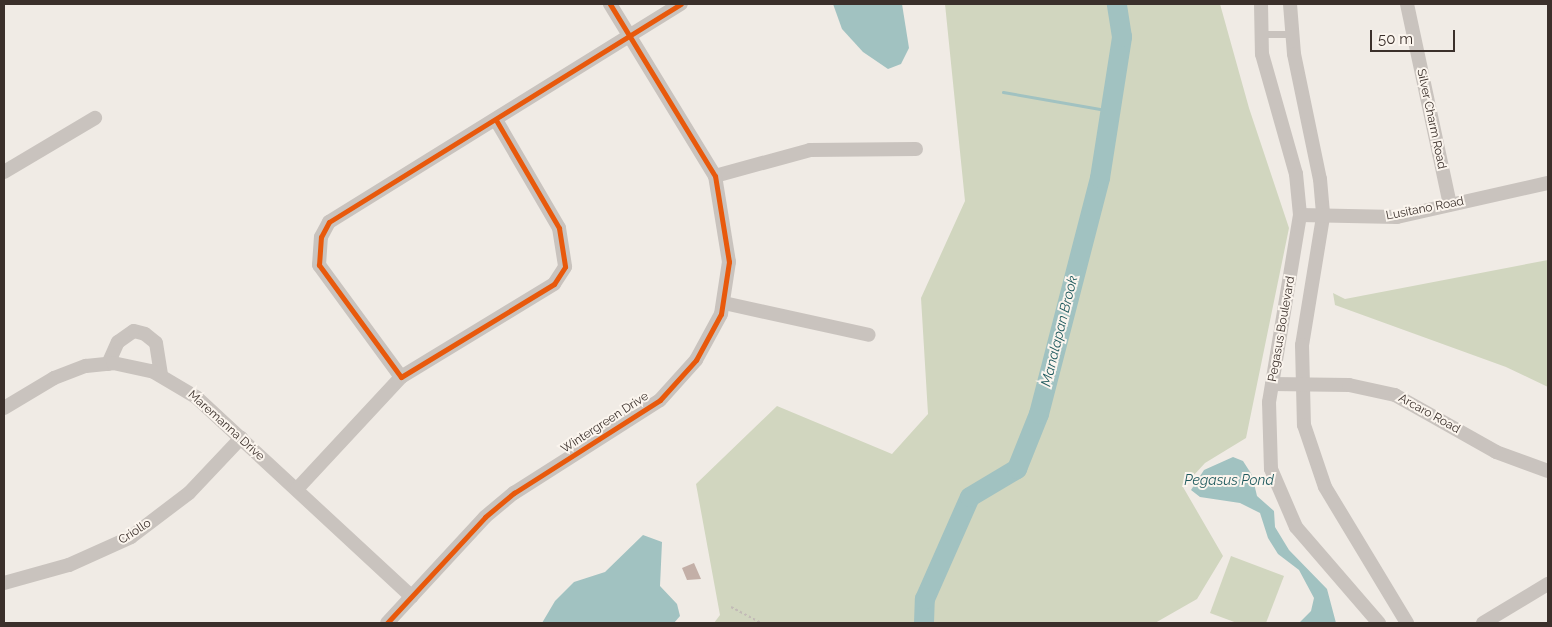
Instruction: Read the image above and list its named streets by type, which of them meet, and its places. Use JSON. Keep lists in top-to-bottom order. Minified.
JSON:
{"streets":{"street":["Silver Charm Road","Lusitano Road","Pegasus Boulevard","Arcaro Road","Wintergreen Drive","Maremanna Drive","Criollo"]},"crossings":[["Silver Charm Road","Lusitano Road"],["Lusitano Road","Pegasus Boulevard"],["Pegasus Boulevard","Arcaro Road"],["Wintergreen Drive","Maremanna Drive"],["Maremanna Drive","Criollo"]],"water":["Manalapan Brook","Pegasus Pond"],"scale_bar":"50 m"}
